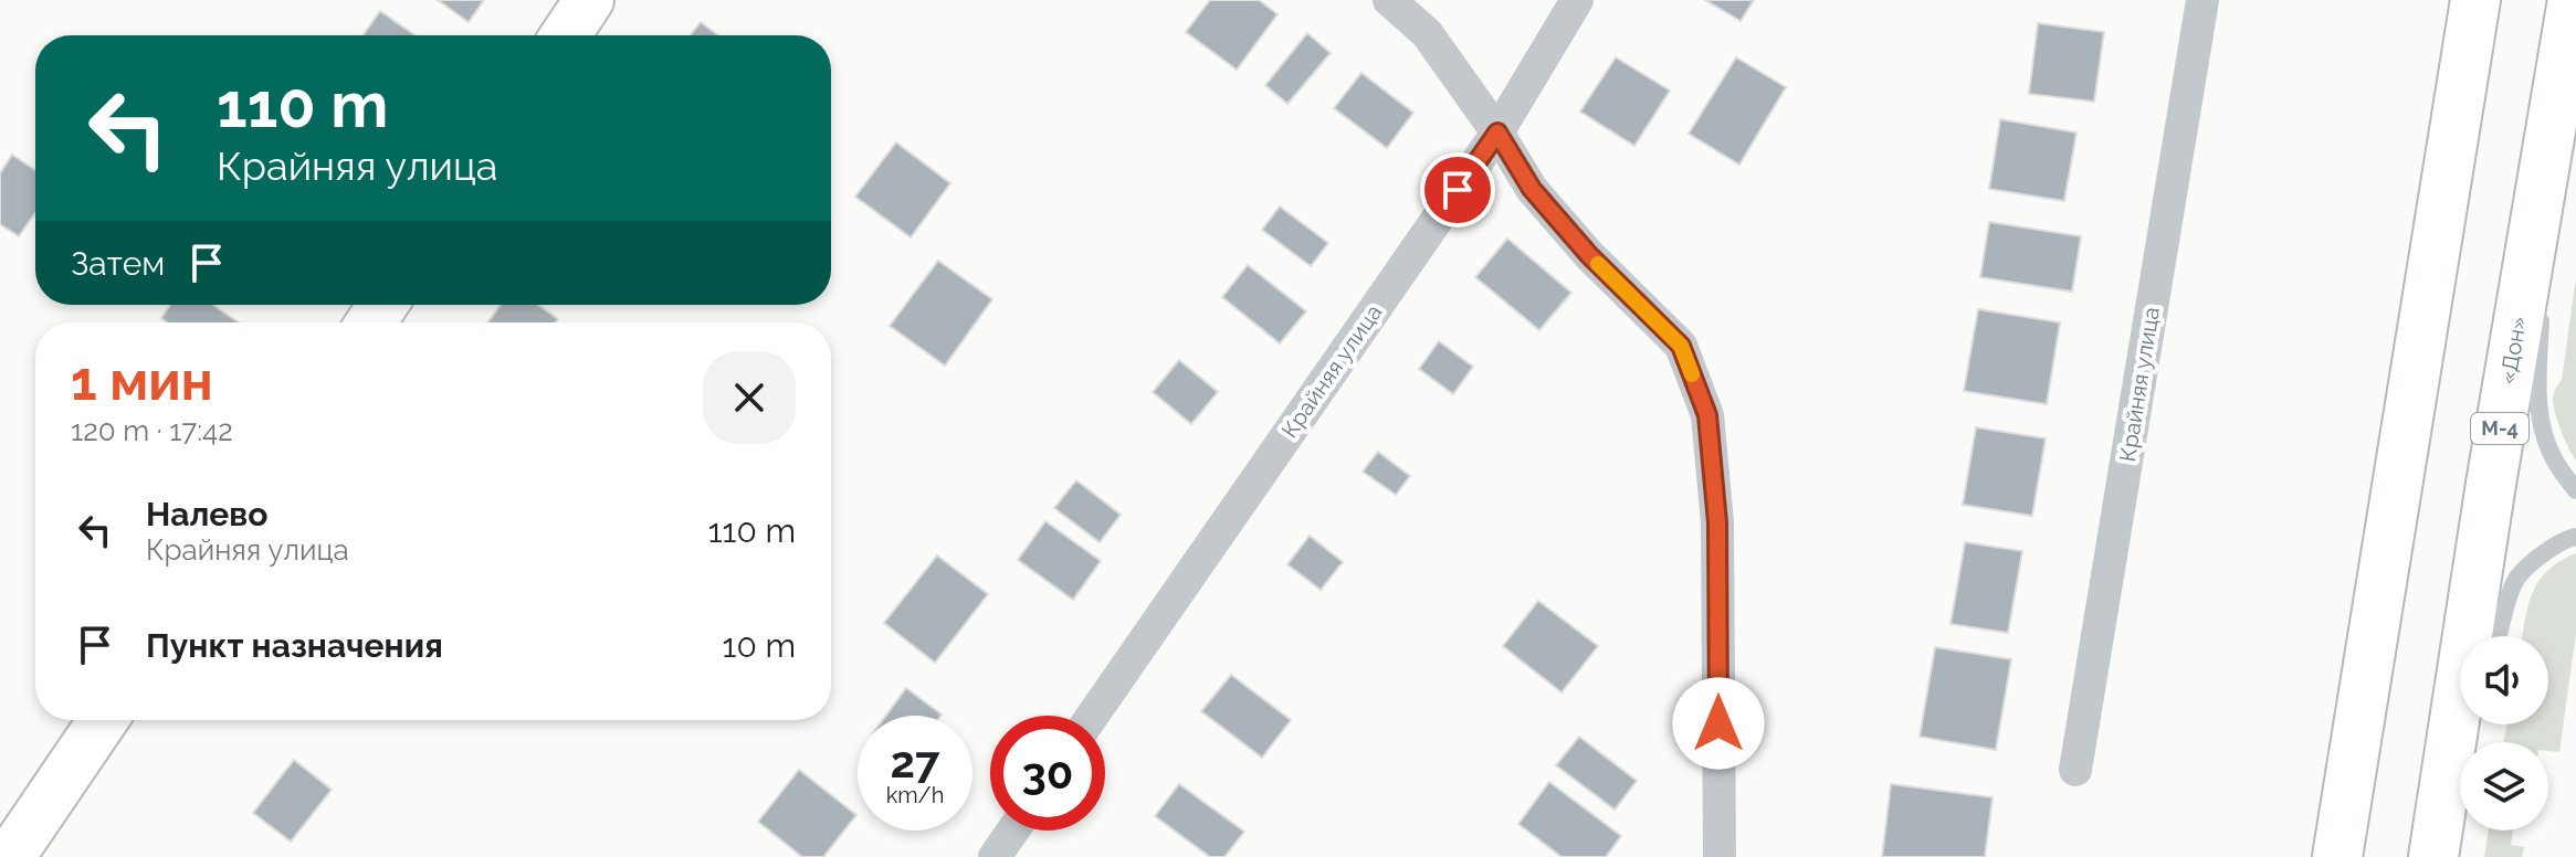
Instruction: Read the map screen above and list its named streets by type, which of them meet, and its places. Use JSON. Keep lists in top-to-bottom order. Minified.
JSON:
{"streets":{"main road":["«Дон»","М-4"],"street":["Крайняя улица"]},"page":{"turn":["110 m","Крайняя улица"],"then":"Затем","heading":["1 мин","120 m · 17:42"],"list":[{"name":"Налево","note":"Крайняя улица","value":"110 m"},{"name":"Пункт назначения","value":"10 m"}],"speed":"27 km/h","limit":"30"}}
